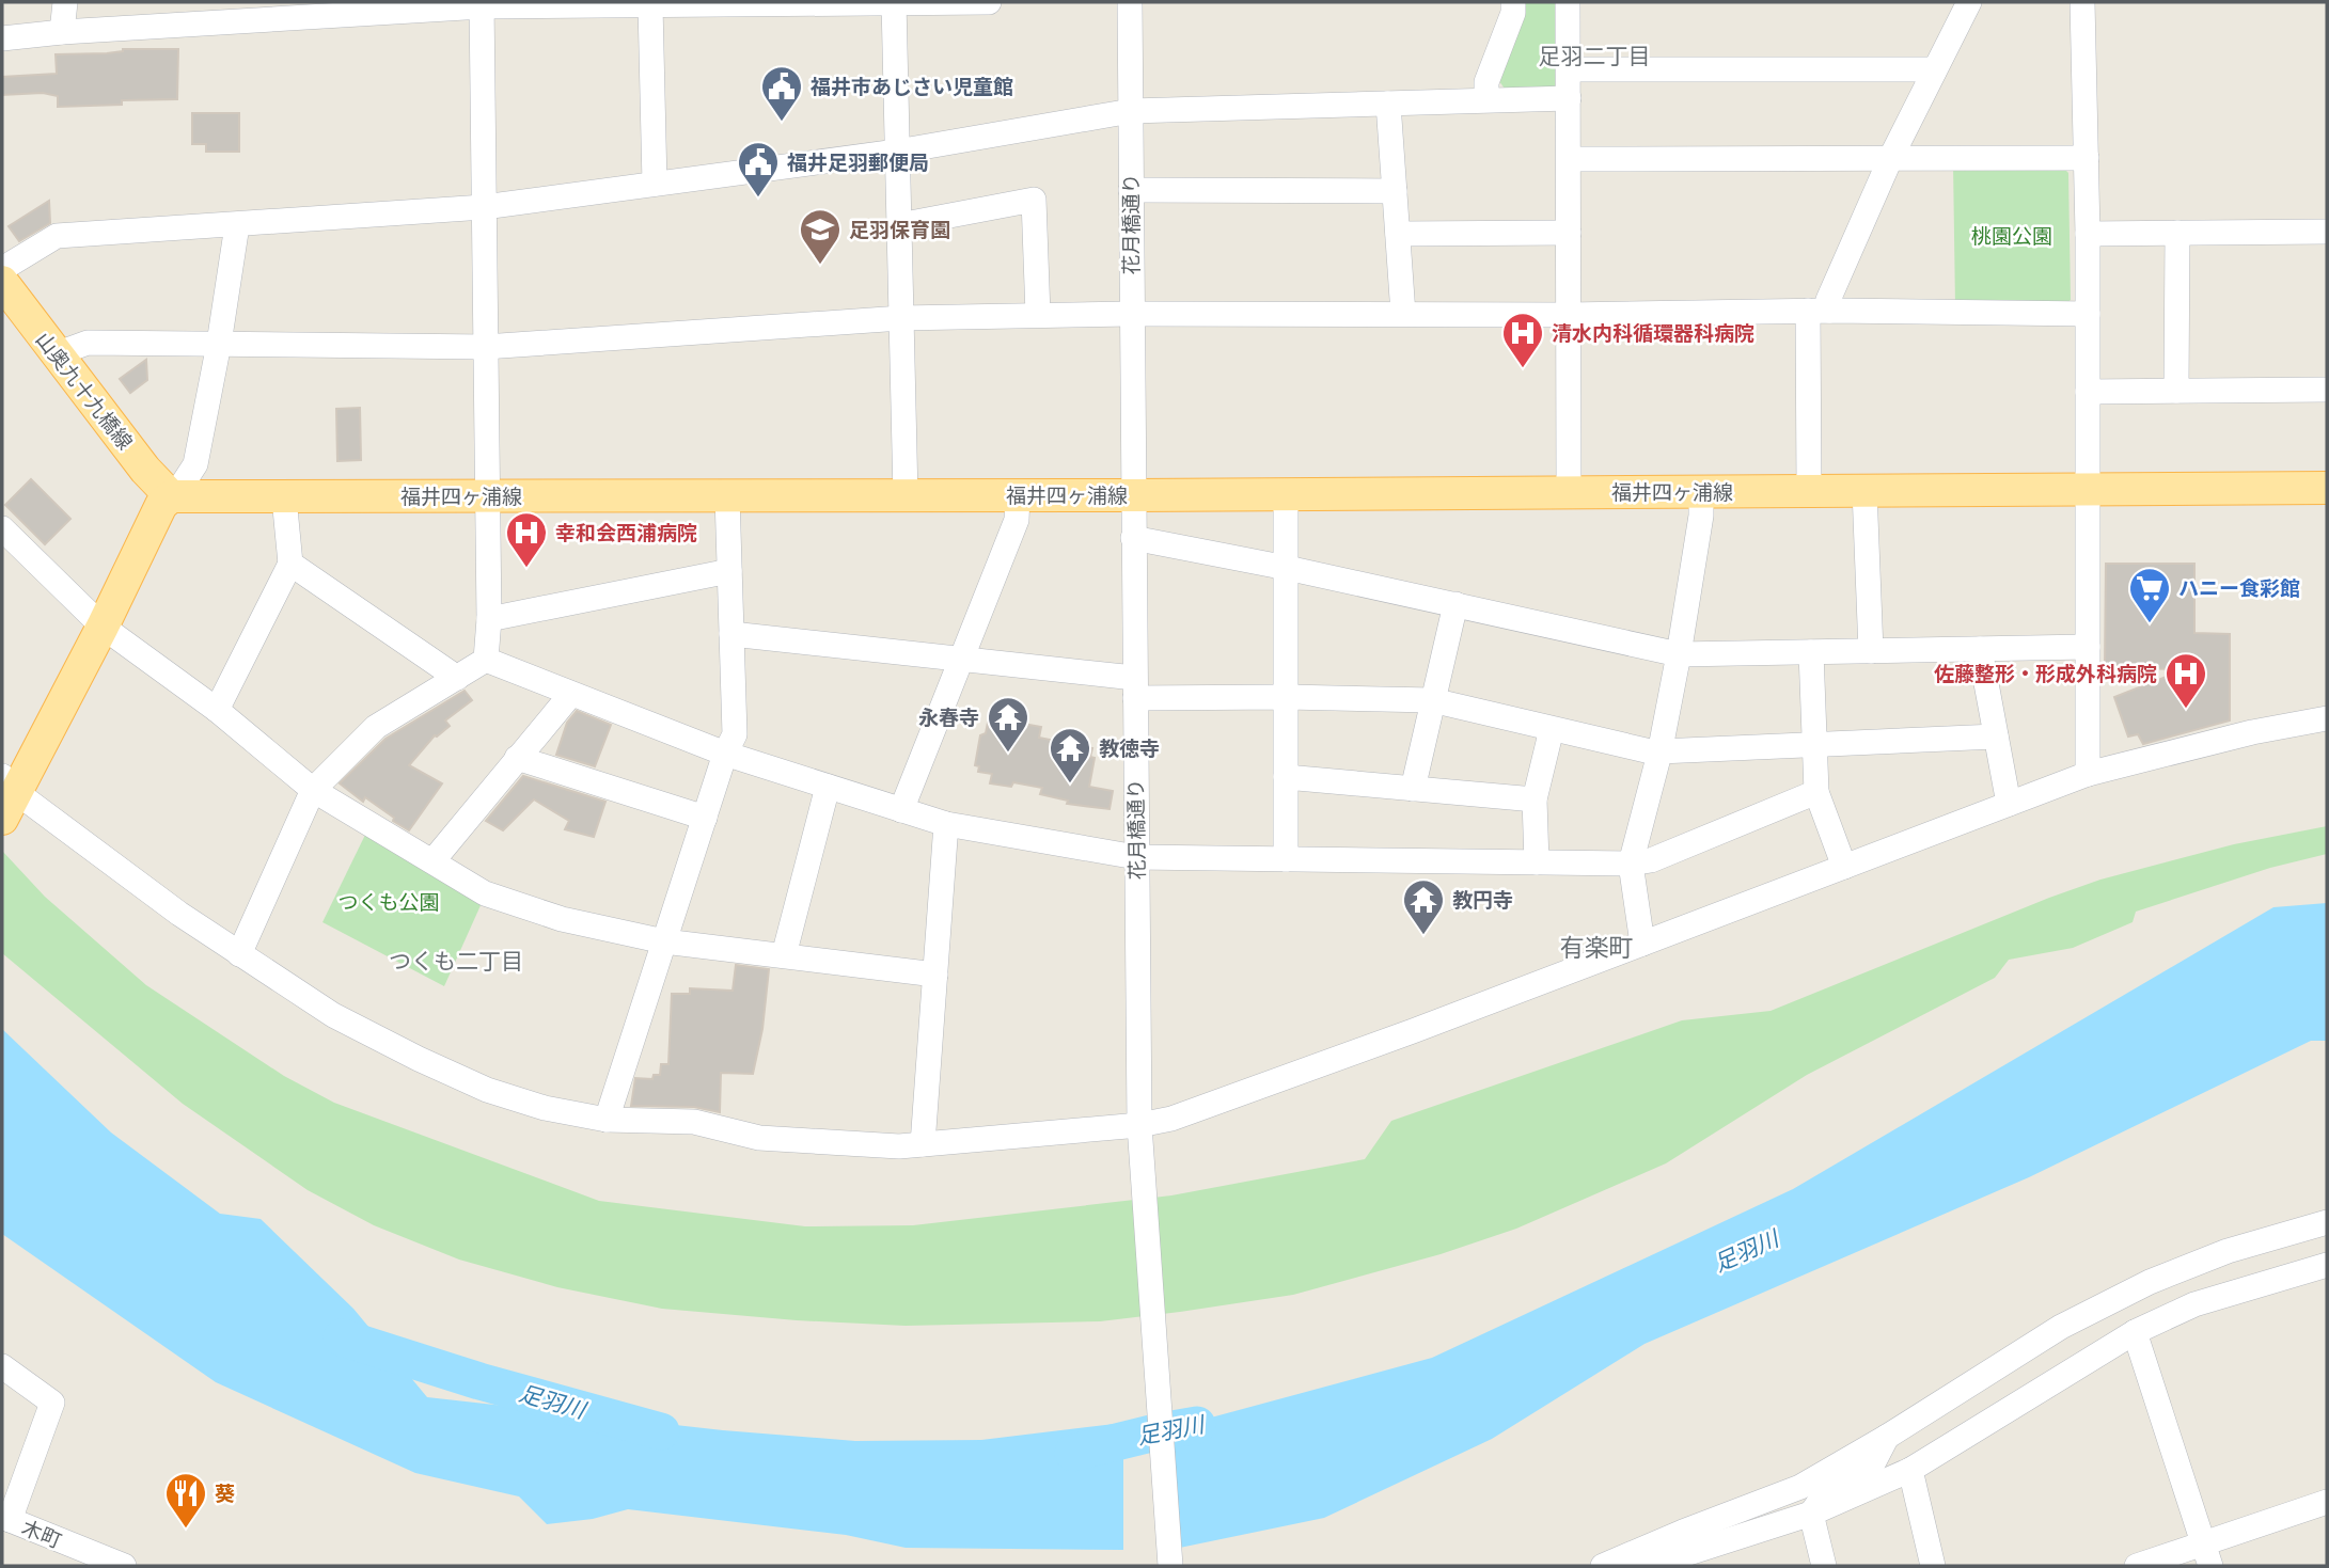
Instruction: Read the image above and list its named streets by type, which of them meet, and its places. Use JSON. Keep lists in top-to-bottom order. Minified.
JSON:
{"streets":{"main road":["山奥九十九橋線","福井四ヶ浦線"],"street":["花月橋通り","木町"]},"crossings":[["花月橋通り","福井四ヶ浦線"],["山奥九十九橋線","福井四ヶ浦線"]],"districts":["足羽二丁目","有楽町","つくも二丁目"],"water":["足羽川"],"parks":["桃園公園","つくも公園"],"places":{"public building":["福井市あじさい児童館","福井足羽郵便局"],"school or university":["足羽保育園"],"hospital":["清水内科循環器科病院","幸和会西浦病院","佐藤整形・形成外科病院"],"supermarket":["ハニー食彩館"],"temple":["永春寺","教徳寺","教円寺"],"restaurant":["葵"]}}
